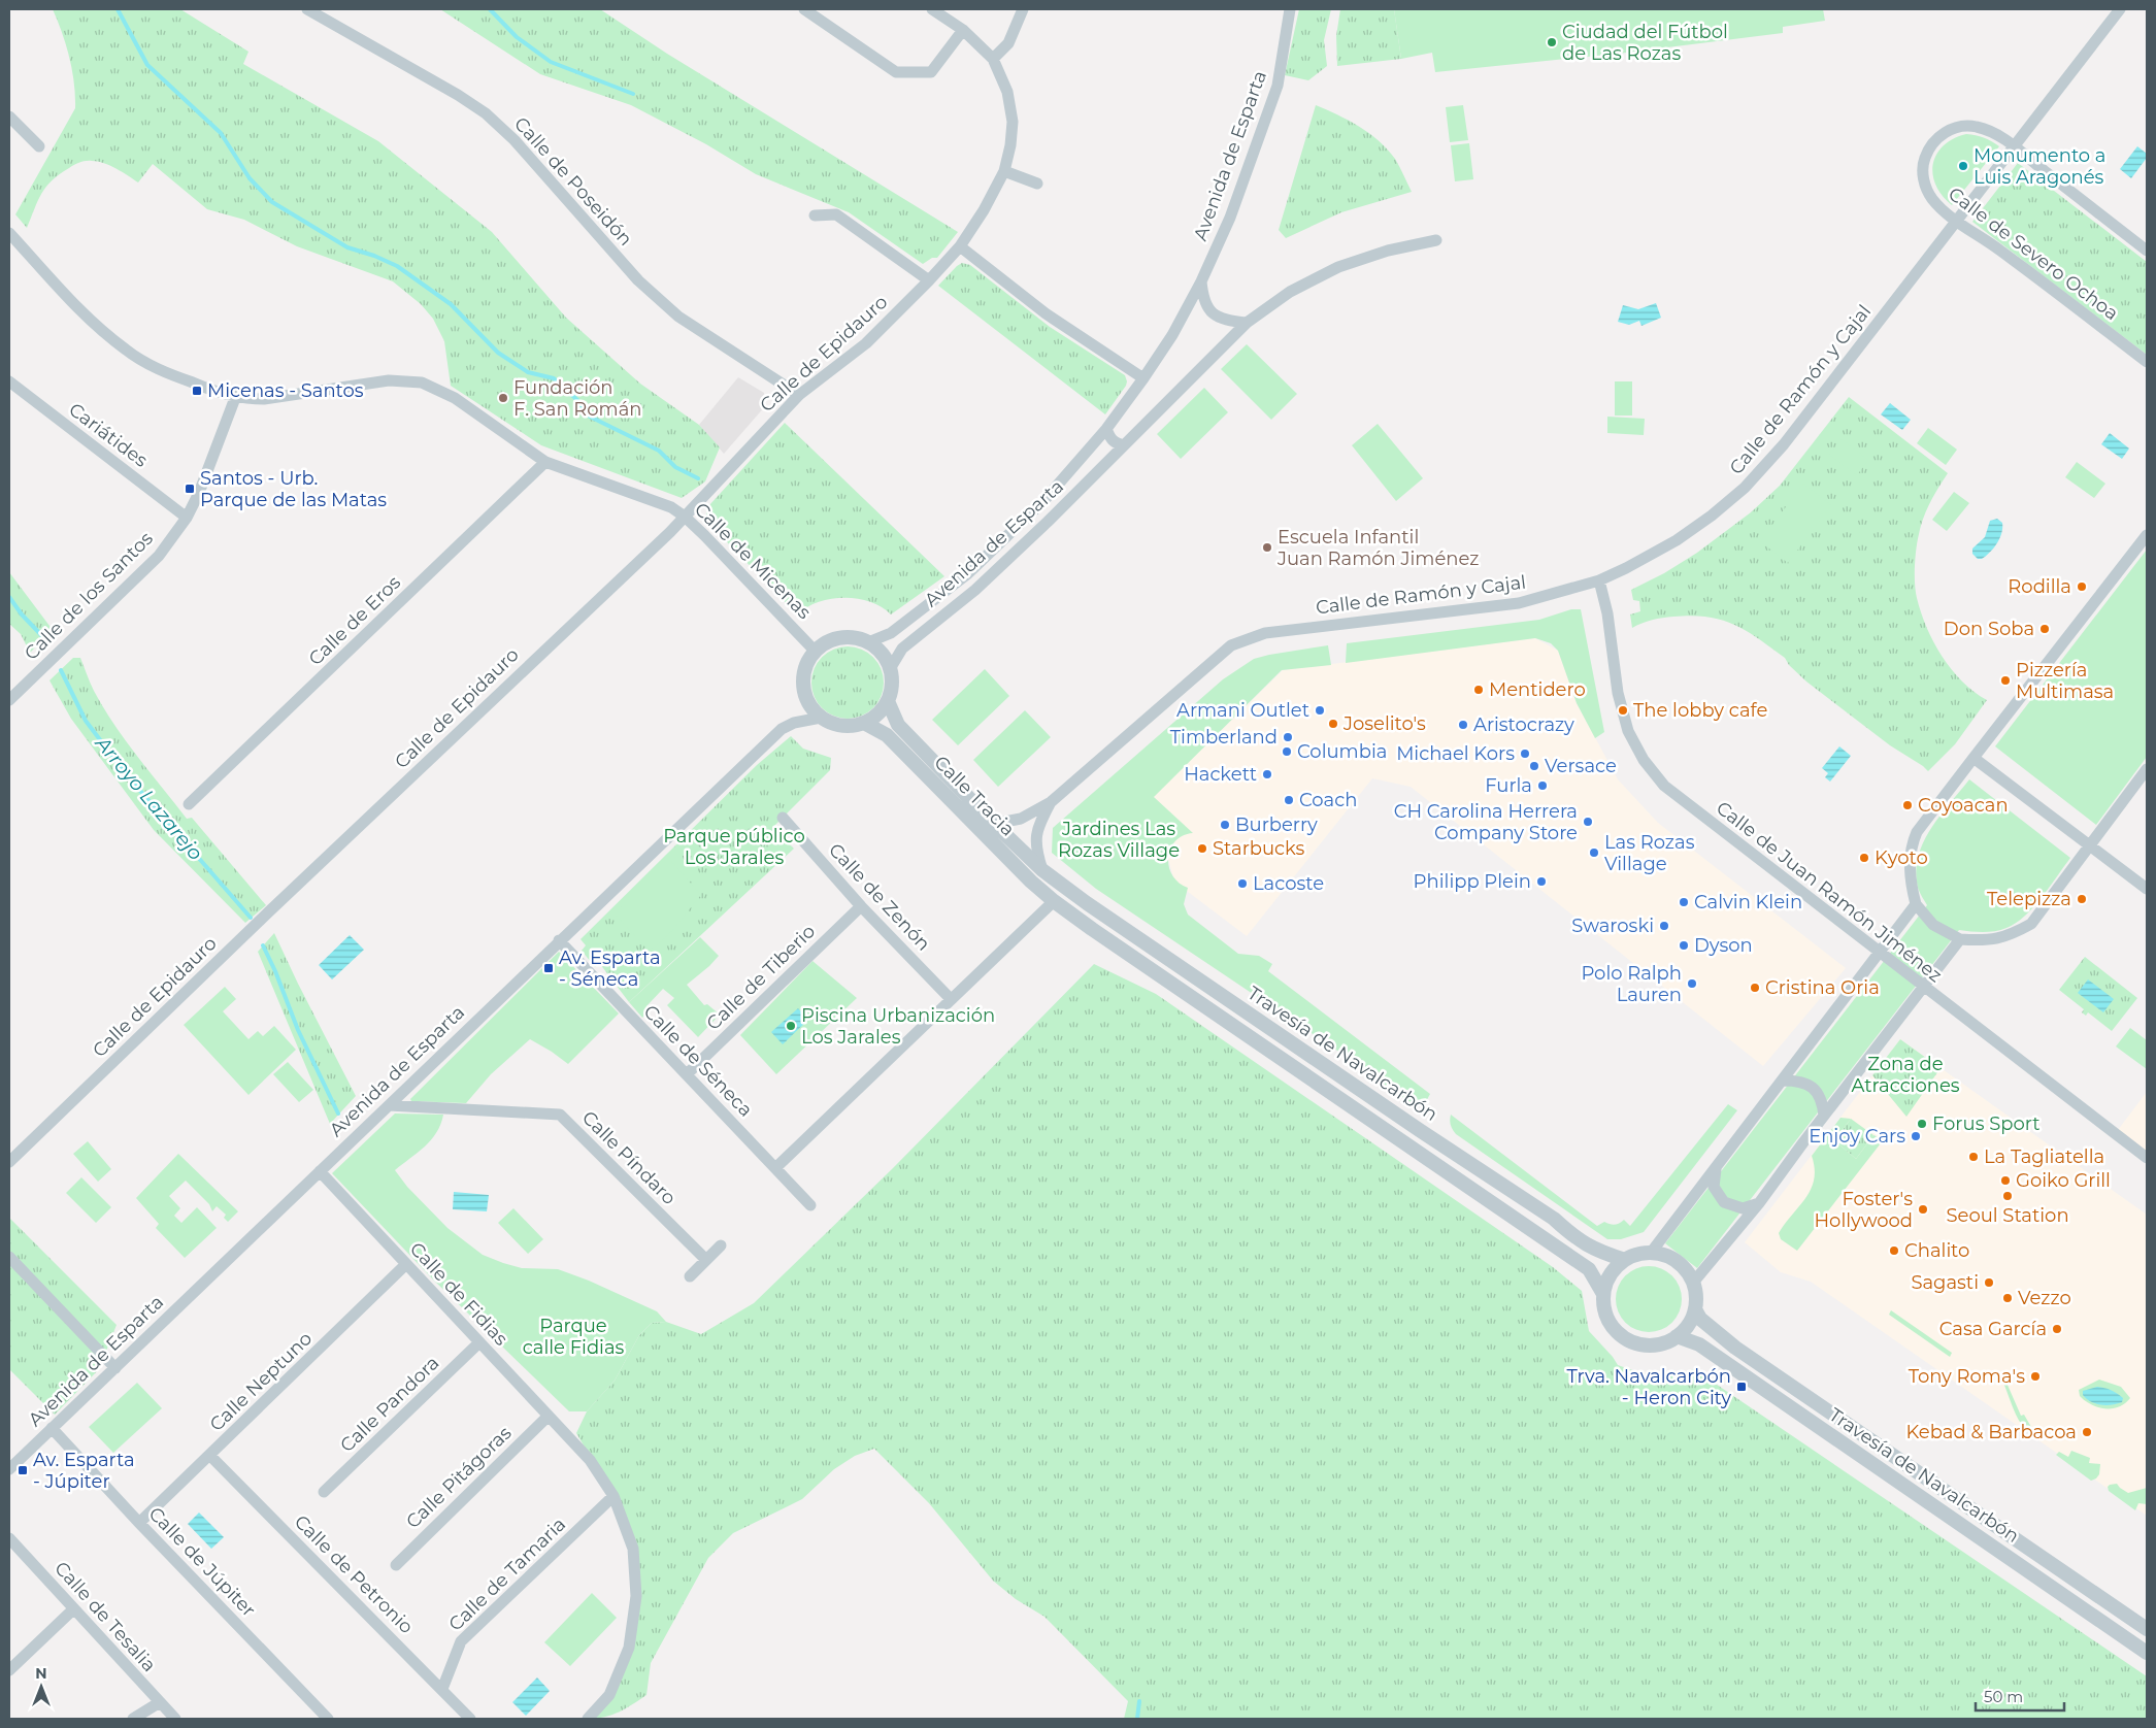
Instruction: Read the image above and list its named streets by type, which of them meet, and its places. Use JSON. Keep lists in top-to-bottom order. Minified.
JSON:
{"streets":{"street":["Avenida de Esparta","Calle de Poseidón","Calle de Severo Ochoa","Calle de Epidauro","Calle de Ramón y Cajal","Cariátides","Calle de Micenas","Calle de los Santos","Calle de Eros","Calle Tracia","Calle de Juan Ramón Jiménez","Calle de Zenón","Calle de Tiberio","Travesía de Navalcarbón","Calle de Séneca","Calle Píndaro","Calle de Fidias","Calle Neptuno","Calle Pandora","Calle Pitágoras","Calle de Júpiter","Calle de Petronio","Calle de Tamaria","Calle de Tesalia"]},"crossings":[["Avenida de Esparta","Calle de Micenas"],["Avenida de Esparta","Calle Tracia"],["Avenida de Esparta","Calle de Séneca"],["Avenida de Esparta","Calle Píndaro"],["Avenida de Esparta","Calle de Fidias"],["Avenida de Esparta","Calle de Júpiter"],["Calle de Poseidón","Calle de Epidauro"],["Calle de Severo Ochoa","Calle de Ramón y Cajal"],["Calle de Epidauro","Calle de Micenas"],["Calle de Ramón y Cajal","Calle Tracia"],["Calle de Ramón y Cajal","Calle de Juan Ramón Jiménez"],["Calle de Ramón y Cajal","Travesía de Navalcarbón"],["Cariátides","Calle de los Santos"],["Calle de Micenas","Calle de los Santos"],["Calle de Micenas","Calle de Eros"],["Calle de Micenas","Calle Tracia"],["Calle Tracia","Travesía de Navalcarbón"],["Calle de Zenón","Calle de Tiberio"],["Calle de Tiberio","Calle de Séneca"],["Calle de Fidias","Calle Neptuno"],["Calle de Fidias","Calle Pandora"],["Calle de Fidias","Calle Pitágoras"],["Calle de Fidias","Calle de Tamaria"],["Calle Neptuno","Calle de Júpiter"],["Calle Neptuno","Calle de Petronio"],["Calle de Petronio","Calle de Tamaria"]],"water":["Arroyo Lazarejo"],"parks":["Jardines Las Rozas Village","Parque público Los Jarales","Zona de Atracciones","Parque calle Fidias"],"places":{"other":["Ciudad del Fútbol de Las Rozas","Monumento a Luis Aragonés","Fundación F. San Román","Escuela Infantil Juan Ramón Jiménez","Rodilla","Don Soba","Pizzería Multimasa","Mentidero","Armani Outlet","The lobby cafe","Joselito's","Aristocrazy","Timberland","Columbia","Michael Kors","Versace","Hackett","Furla","Coach","Coyoacan","CH Carolina Herrera Company Store","Burberry","Starbucks","Las Rozas Village","Kyoto","Philipp Plein","Lacoste","Telepizza","Calvin Klein","Swaroski","Dyson","Polo Ralph Lauren","Cristina Oria","Piscina Urbanización Los Jarales","Forus Sport","Enjoy Cars","La Tagliatella","Goiko Grill","Seoul Station","Foster's Hollywood","Chalito","Sagasti","Vezzo","Casa García","Tony Roma's","Kebad & Barbacoa"],"transit":["Micenas - Santos","Santos - Urb. Parque de las Matas","Av. Esparta - Séneca","Trva. Navalcarbón - Heron City","Av. Esparta - Júpiter"]},"scale_bar":"50 m","north":"top"}
